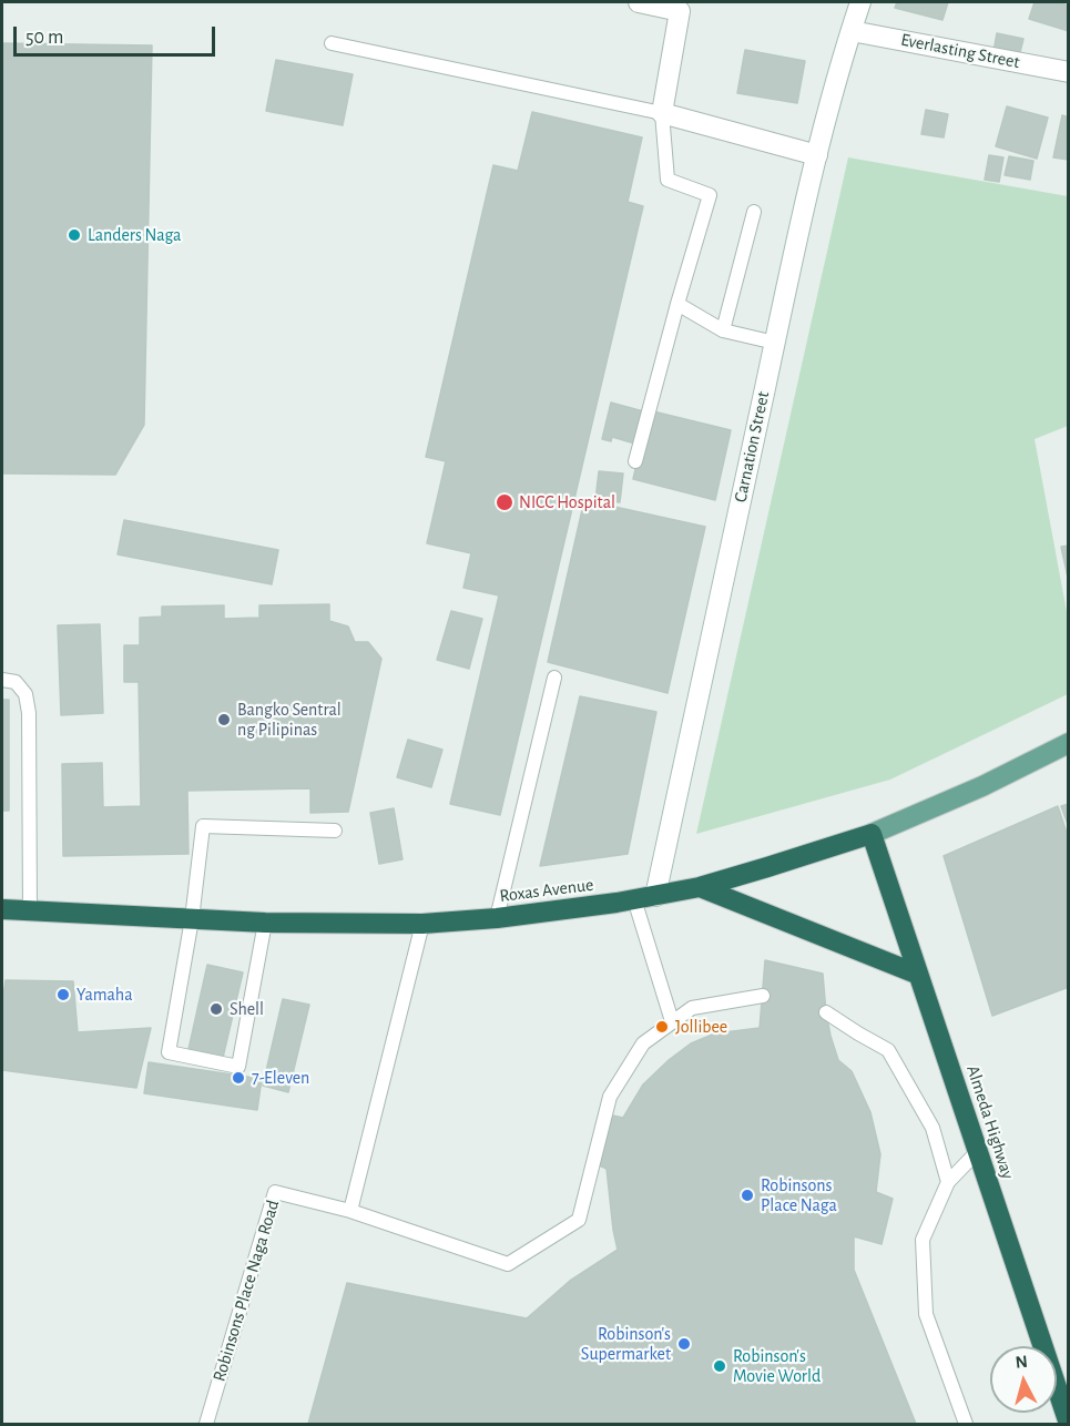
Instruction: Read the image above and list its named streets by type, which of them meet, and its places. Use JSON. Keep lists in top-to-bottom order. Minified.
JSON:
{"streets":{"highway":["Roxas Avenue","Almeda Highway"],"street":["Everlasting Street","Carnation Street"],"lane":["Robinsons Place Naga Road"]},"crossings":[["Everlasting Street","Carnation Street"],["Carnation Street","Roxas Avenue"],["Roxas Avenue","Almeda Highway"]],"places":["Landers Naga","NICC Hospital","Bangko Sentral ng Pilipinas","Yamaha","Shell","Jollibee","7-Eleven","Robinsons Place Naga","Robinson's Supermarket","Robinson's Movie World"],"scale_bar":"50 m","north":"top"}
